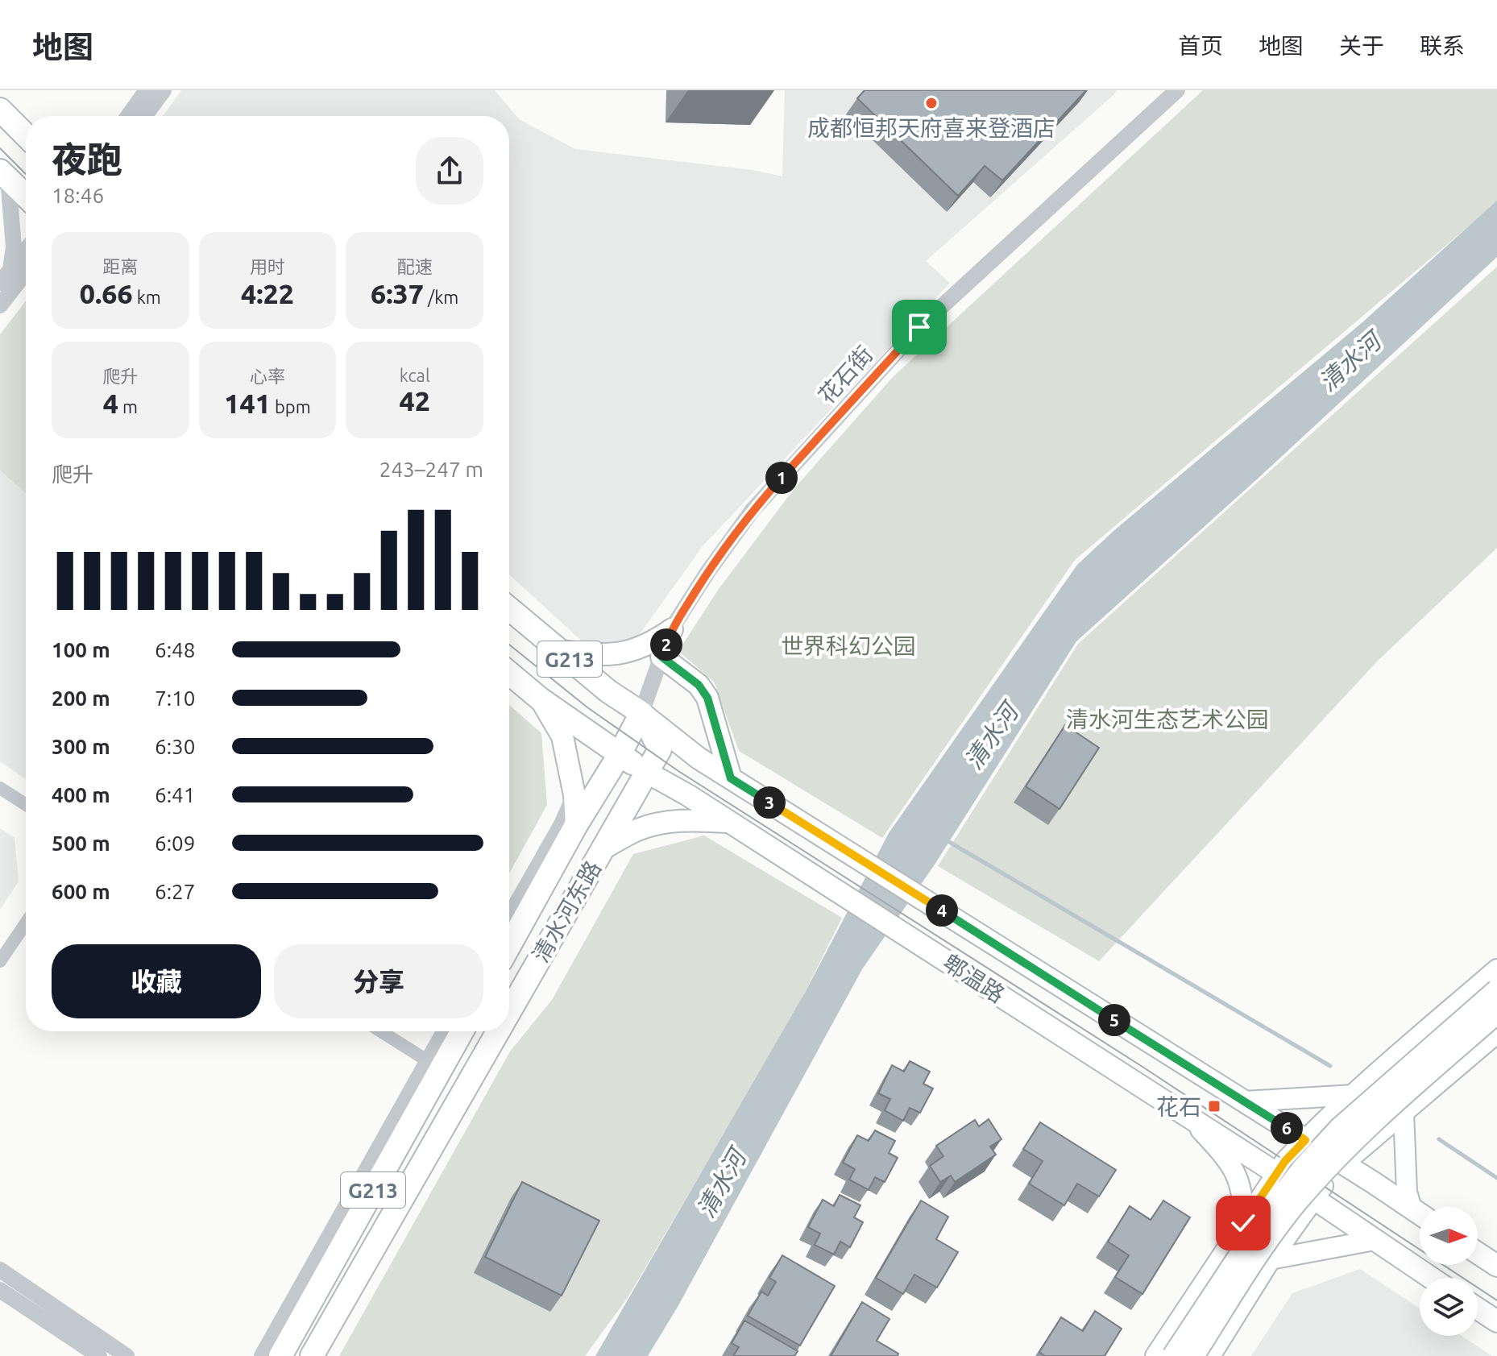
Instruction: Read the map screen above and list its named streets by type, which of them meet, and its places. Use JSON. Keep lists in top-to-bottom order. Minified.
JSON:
{"streets":{"highway":["G213","清水河东路","郫温路"],"street":["花石街"]},"crossings":[["花石街","清水河东路"],["花石街","郫温路"],["清水河东路","郫温路"]],"water":["清水河"],"parks":["世界科幻公园","清水河生态艺术公园"],"places":{"other":["成都恒邦天府喜来登酒店"],"transit":["花石"]},"north":"right","page":{"header":"地图","nav":["首页","地图","关于","联系"],"heading":["夜跑","18:46"],"stats":[["距离","0.66 km"],["用时","4:22"],["配速","6:37 /km"],["爬升","4 m"],["心率","141 bpm"],["kcal","42"]],"chart":["爬升","243–247 m"],"pins":["1","2","3","4","5","6"],"list":[{"name":"100 m","note":"6:48"},{"name":"200 m","note":"7:10"},{"name":"300 m","note":"6:30"},{"name":"400 m","note":"6:41"},{"name":"500 m","note":"6:09"},{"name":"600 m","note":"6:27"}],"buttons":["收藏","分享"]}}
